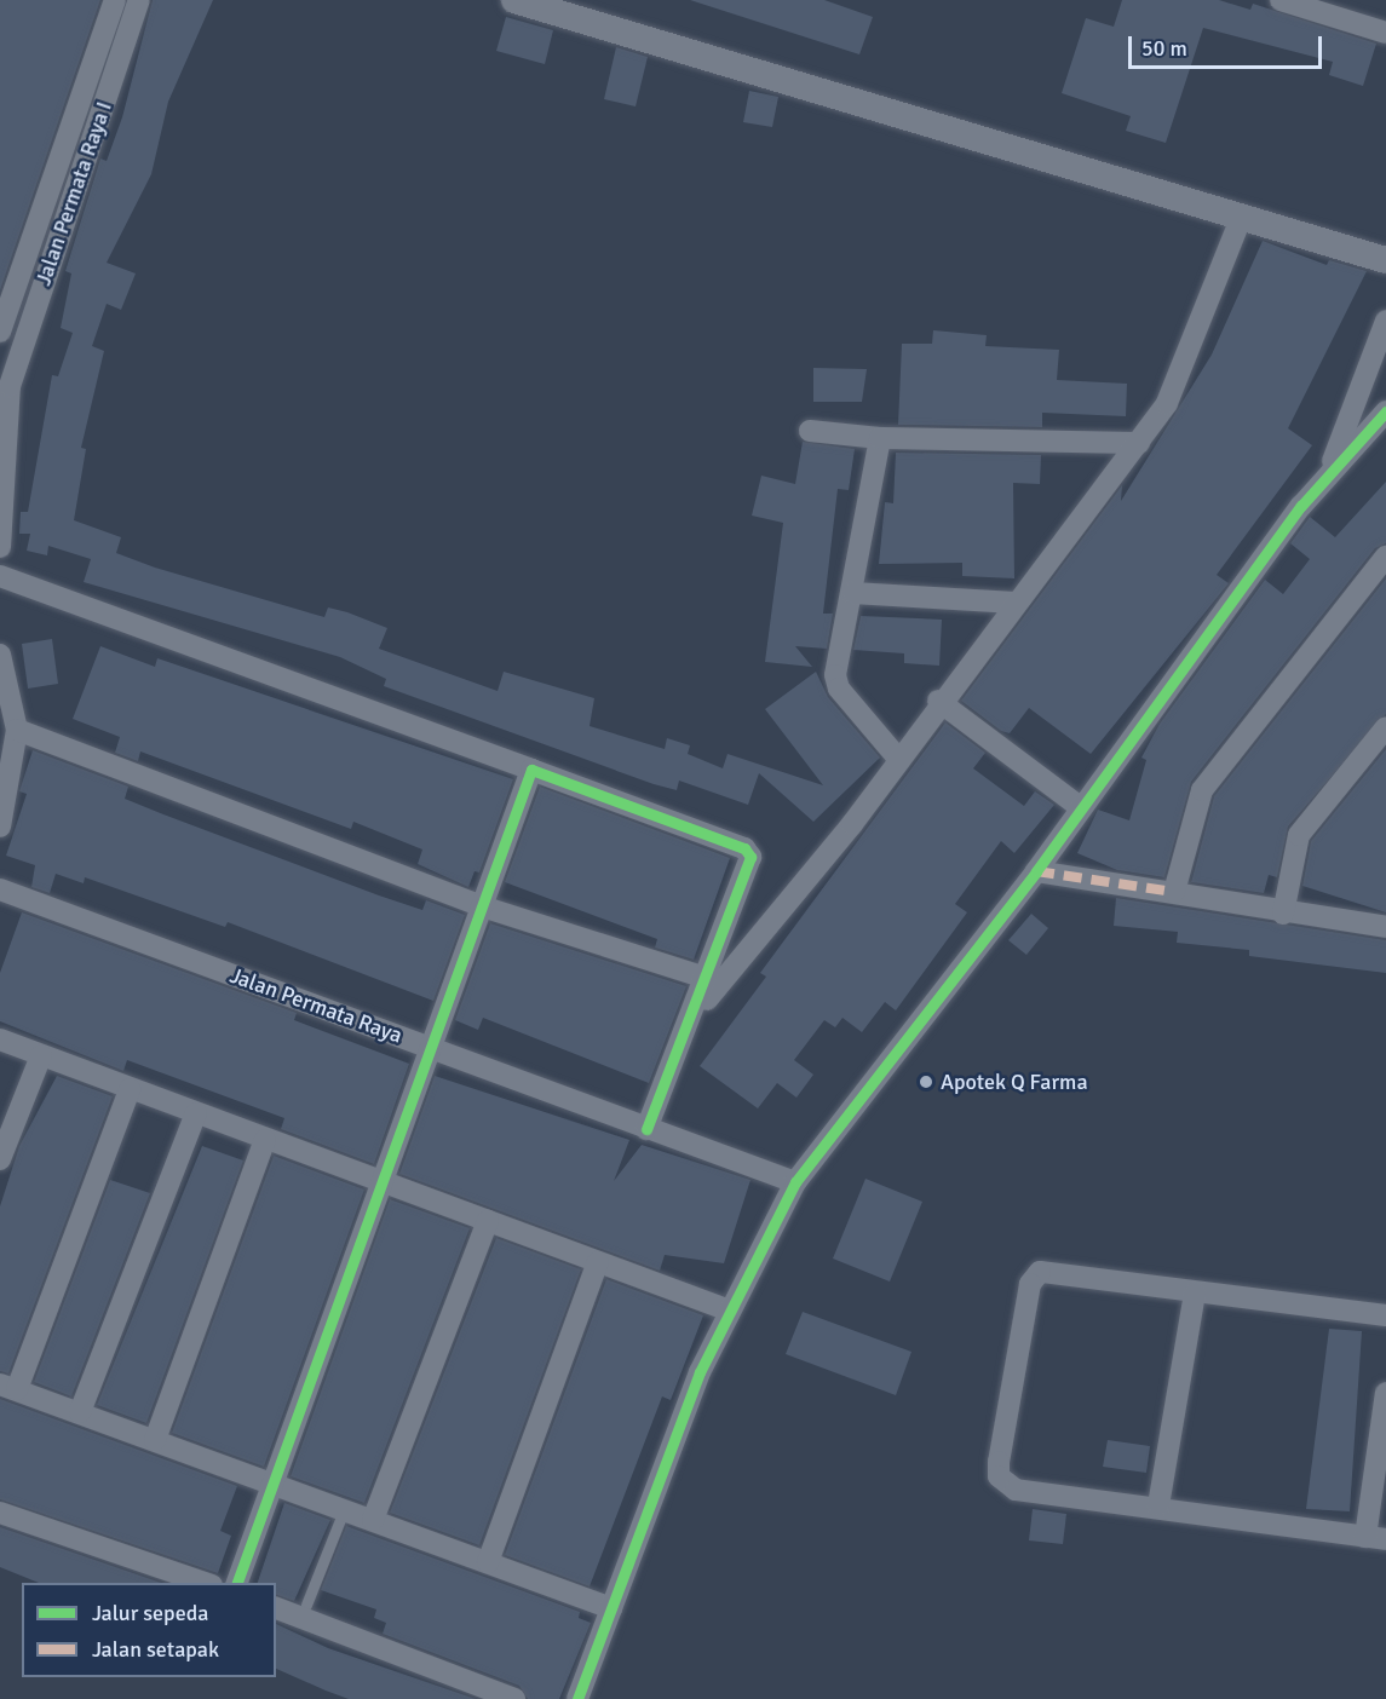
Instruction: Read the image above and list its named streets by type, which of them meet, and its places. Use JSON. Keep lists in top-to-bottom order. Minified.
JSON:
{"streets":{"street":["Jalan Permata Raya I","Jalan Permata Raya"]},"places":["Apotek Q Farma"],"legend":["Jalur sepeda","Jalan setapak"],"scale_bar":"50 m"}
